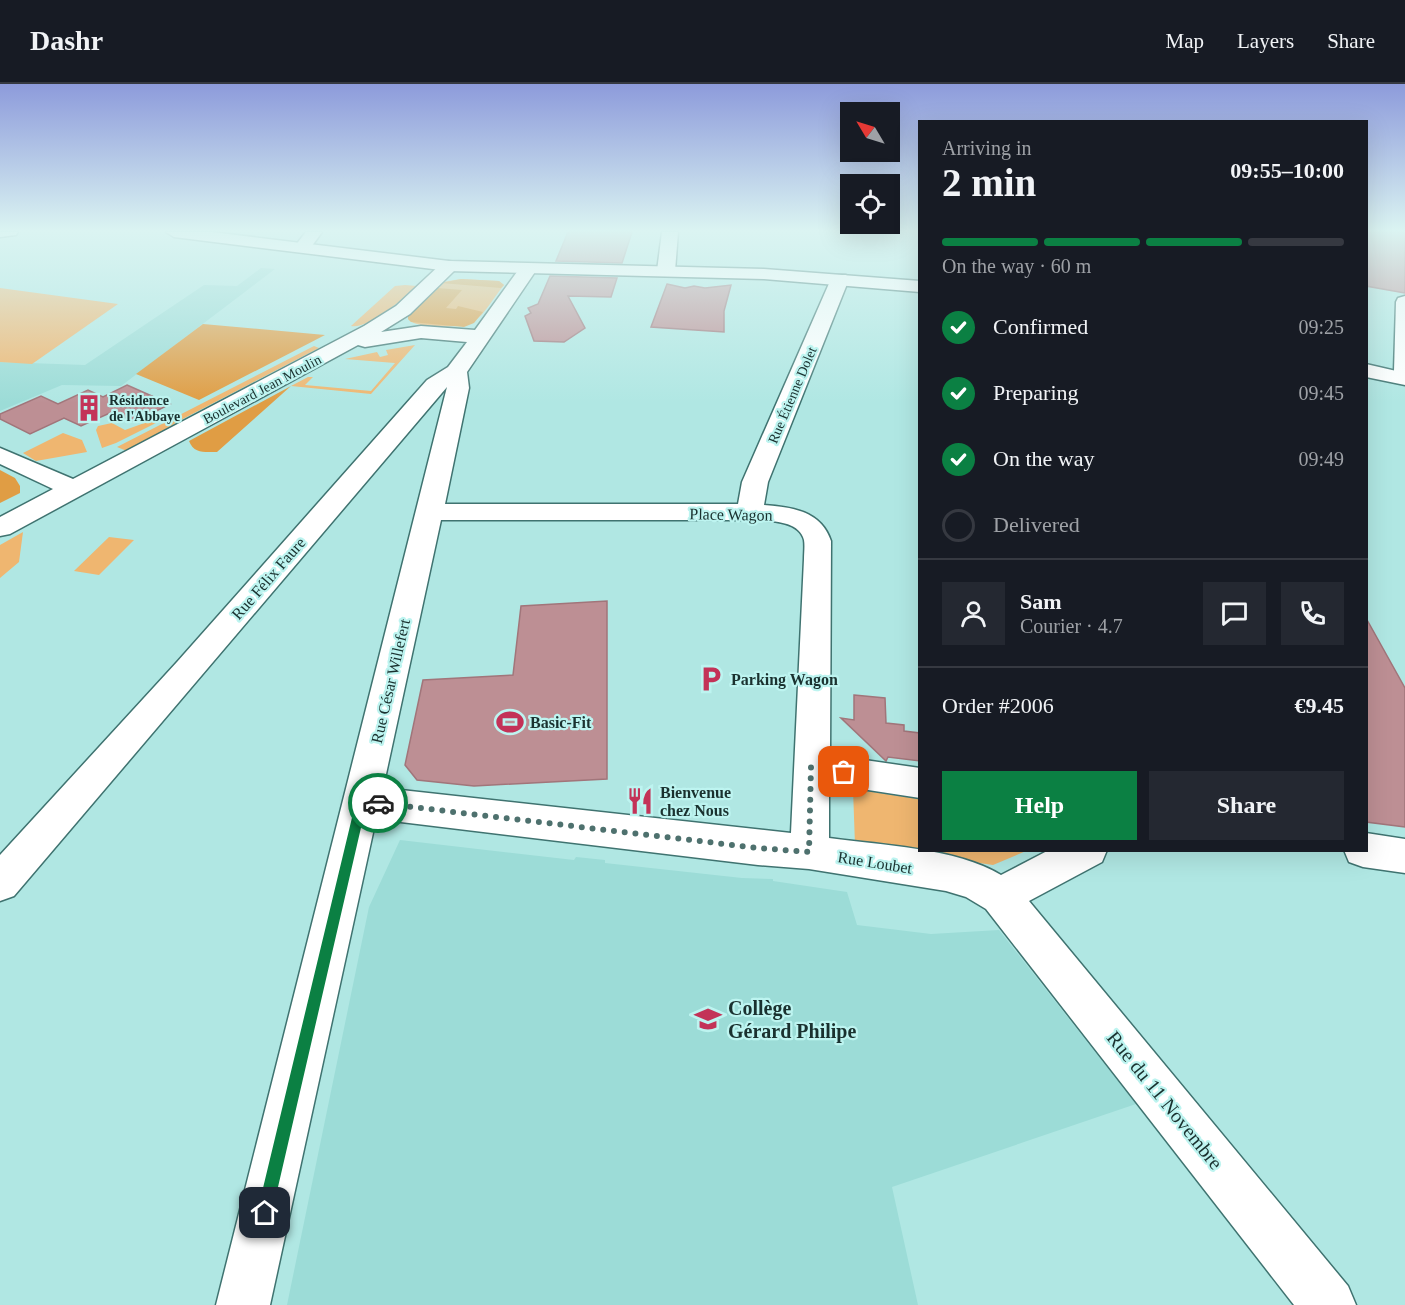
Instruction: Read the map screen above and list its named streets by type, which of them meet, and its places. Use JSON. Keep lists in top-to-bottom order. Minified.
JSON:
{"streets":{"street":["Boulevard Jean Moulin","Rue Étienne Dolet","Place Wagon","Rue Félix Faure","Rue César Willefert","Rue Loubet","Rue du 11 Novembre"]},"crossings":[["Rue Étienne Dolet","Place Wagon"],["Place Wagon","Rue César Willefert"],["Place Wagon","Rue Loubet"],["Rue Félix Faure","Rue César Willefert"],["Rue César Willefert","Rue Loubet"],["Rue Loubet","Rue du 11 Novembre"]],"places":{"building":["Résidence de l'Abbaye"],"parking":["Parking Wagon"],"sports":["Basic-Fit"],"restaurant":["Bienvenue chez Nous"],"school or university":["Collège Gérard Philipe"]},"north":"top left","page":{"header":"Dashr","nav":["Map","Layers","Share"],"heading":["2 min","Arriving in","09:55–10:00"],"panel":["Sam","Courier · 4.7","Order #2006","€9.45"],"bar":"On the way · 60 m","list":[["Confirmed","09:25"],["Preparing","09:45"],["On the way","09:49"],"Delivered"],"buttons":["Help","Share"]}}
